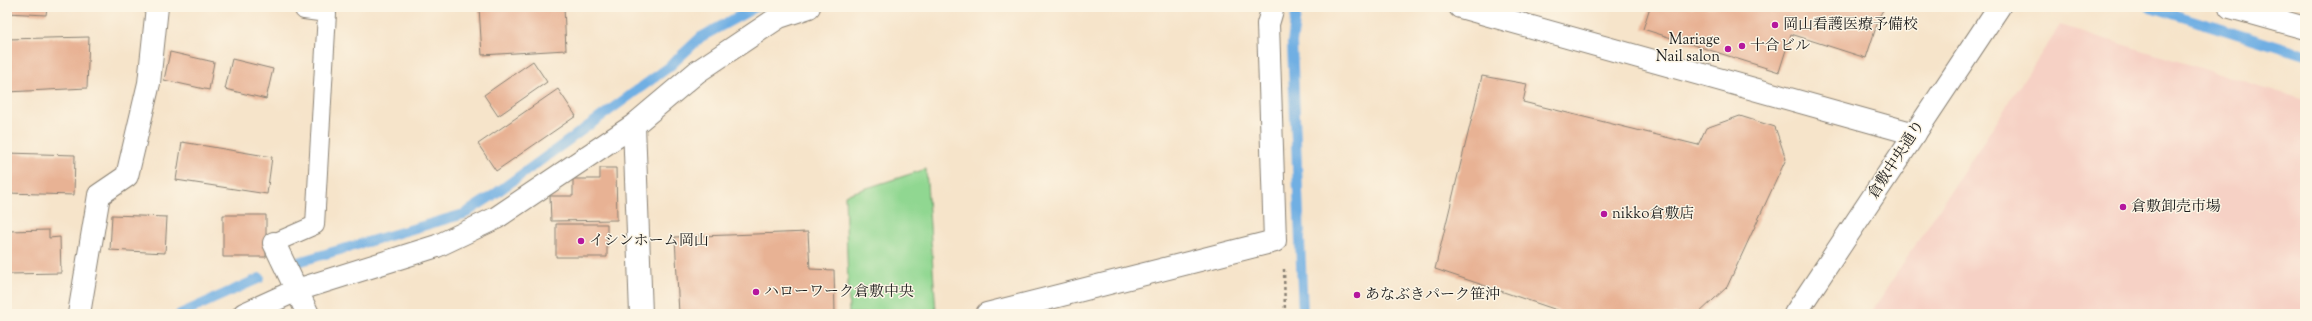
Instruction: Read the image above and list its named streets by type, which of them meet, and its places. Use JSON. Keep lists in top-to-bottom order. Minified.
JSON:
{"streets":{"street":["倉敷中央通り"]},"places":["岡山看護医療予備校","十合ビル","Mariage Nail salon","倉敷卸売市場","nikko倉敷店","イシンホーム岡山","ハローワーク倉敷中央","あなぶきパーク笹沖"]}
